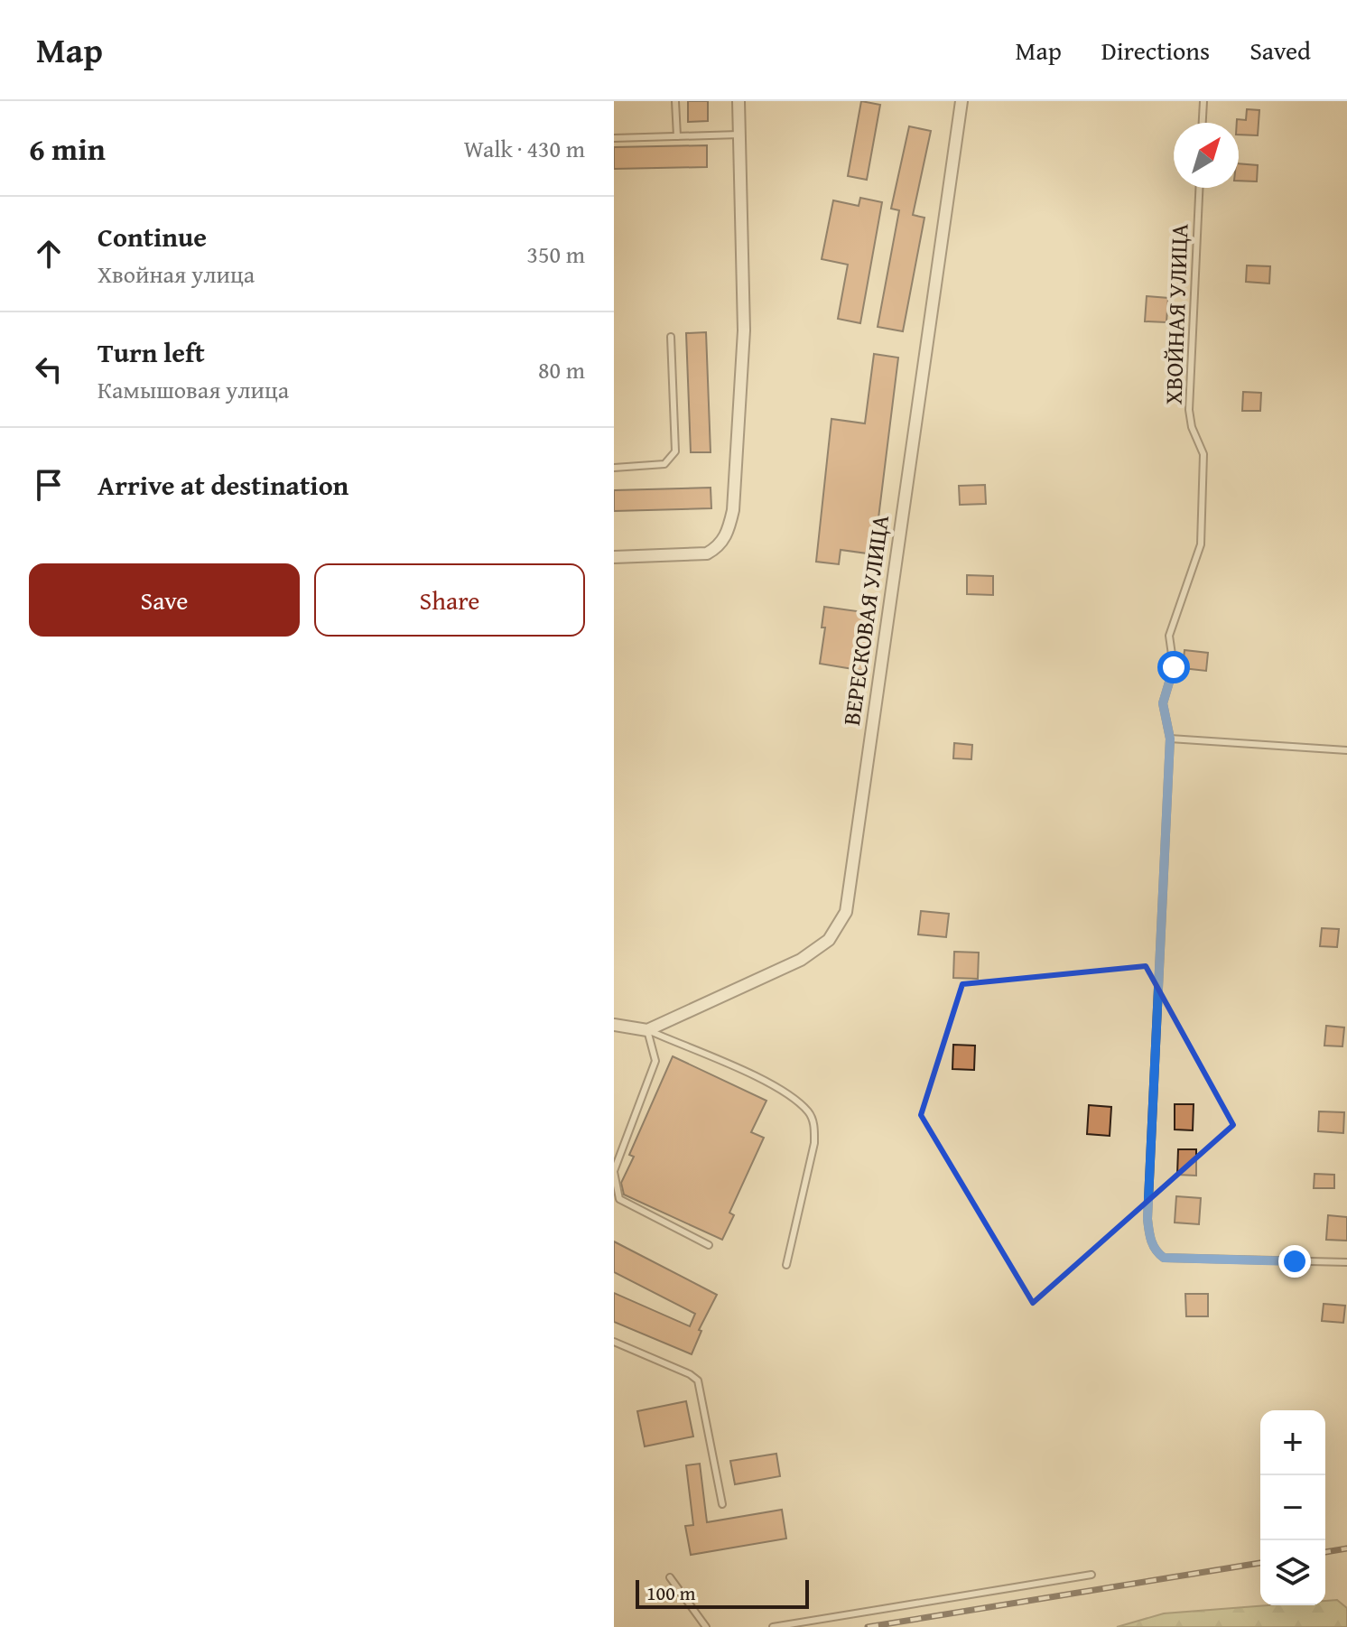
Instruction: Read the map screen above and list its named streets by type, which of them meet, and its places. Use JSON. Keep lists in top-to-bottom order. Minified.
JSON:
{"streets":{"street":["ВЕРЕСКОВАЯ УЛИЦА"],"lane":["ХВОЙНАЯ УЛИЦА"]},"scale_bar":"100 m","north":"top right","page":{"header":"Map","nav":["Map","Directions","Saved"],"heading":["6 min","Walk · 430 m"],"list":[["Continue","Хвойная улица","350 m"],["Turn left","Камышовая улица","80 m"],"Arrive at destination"],"buttons":["Save","Share"],"map_buttons":["+","−"],"scale":"100 m"}}
